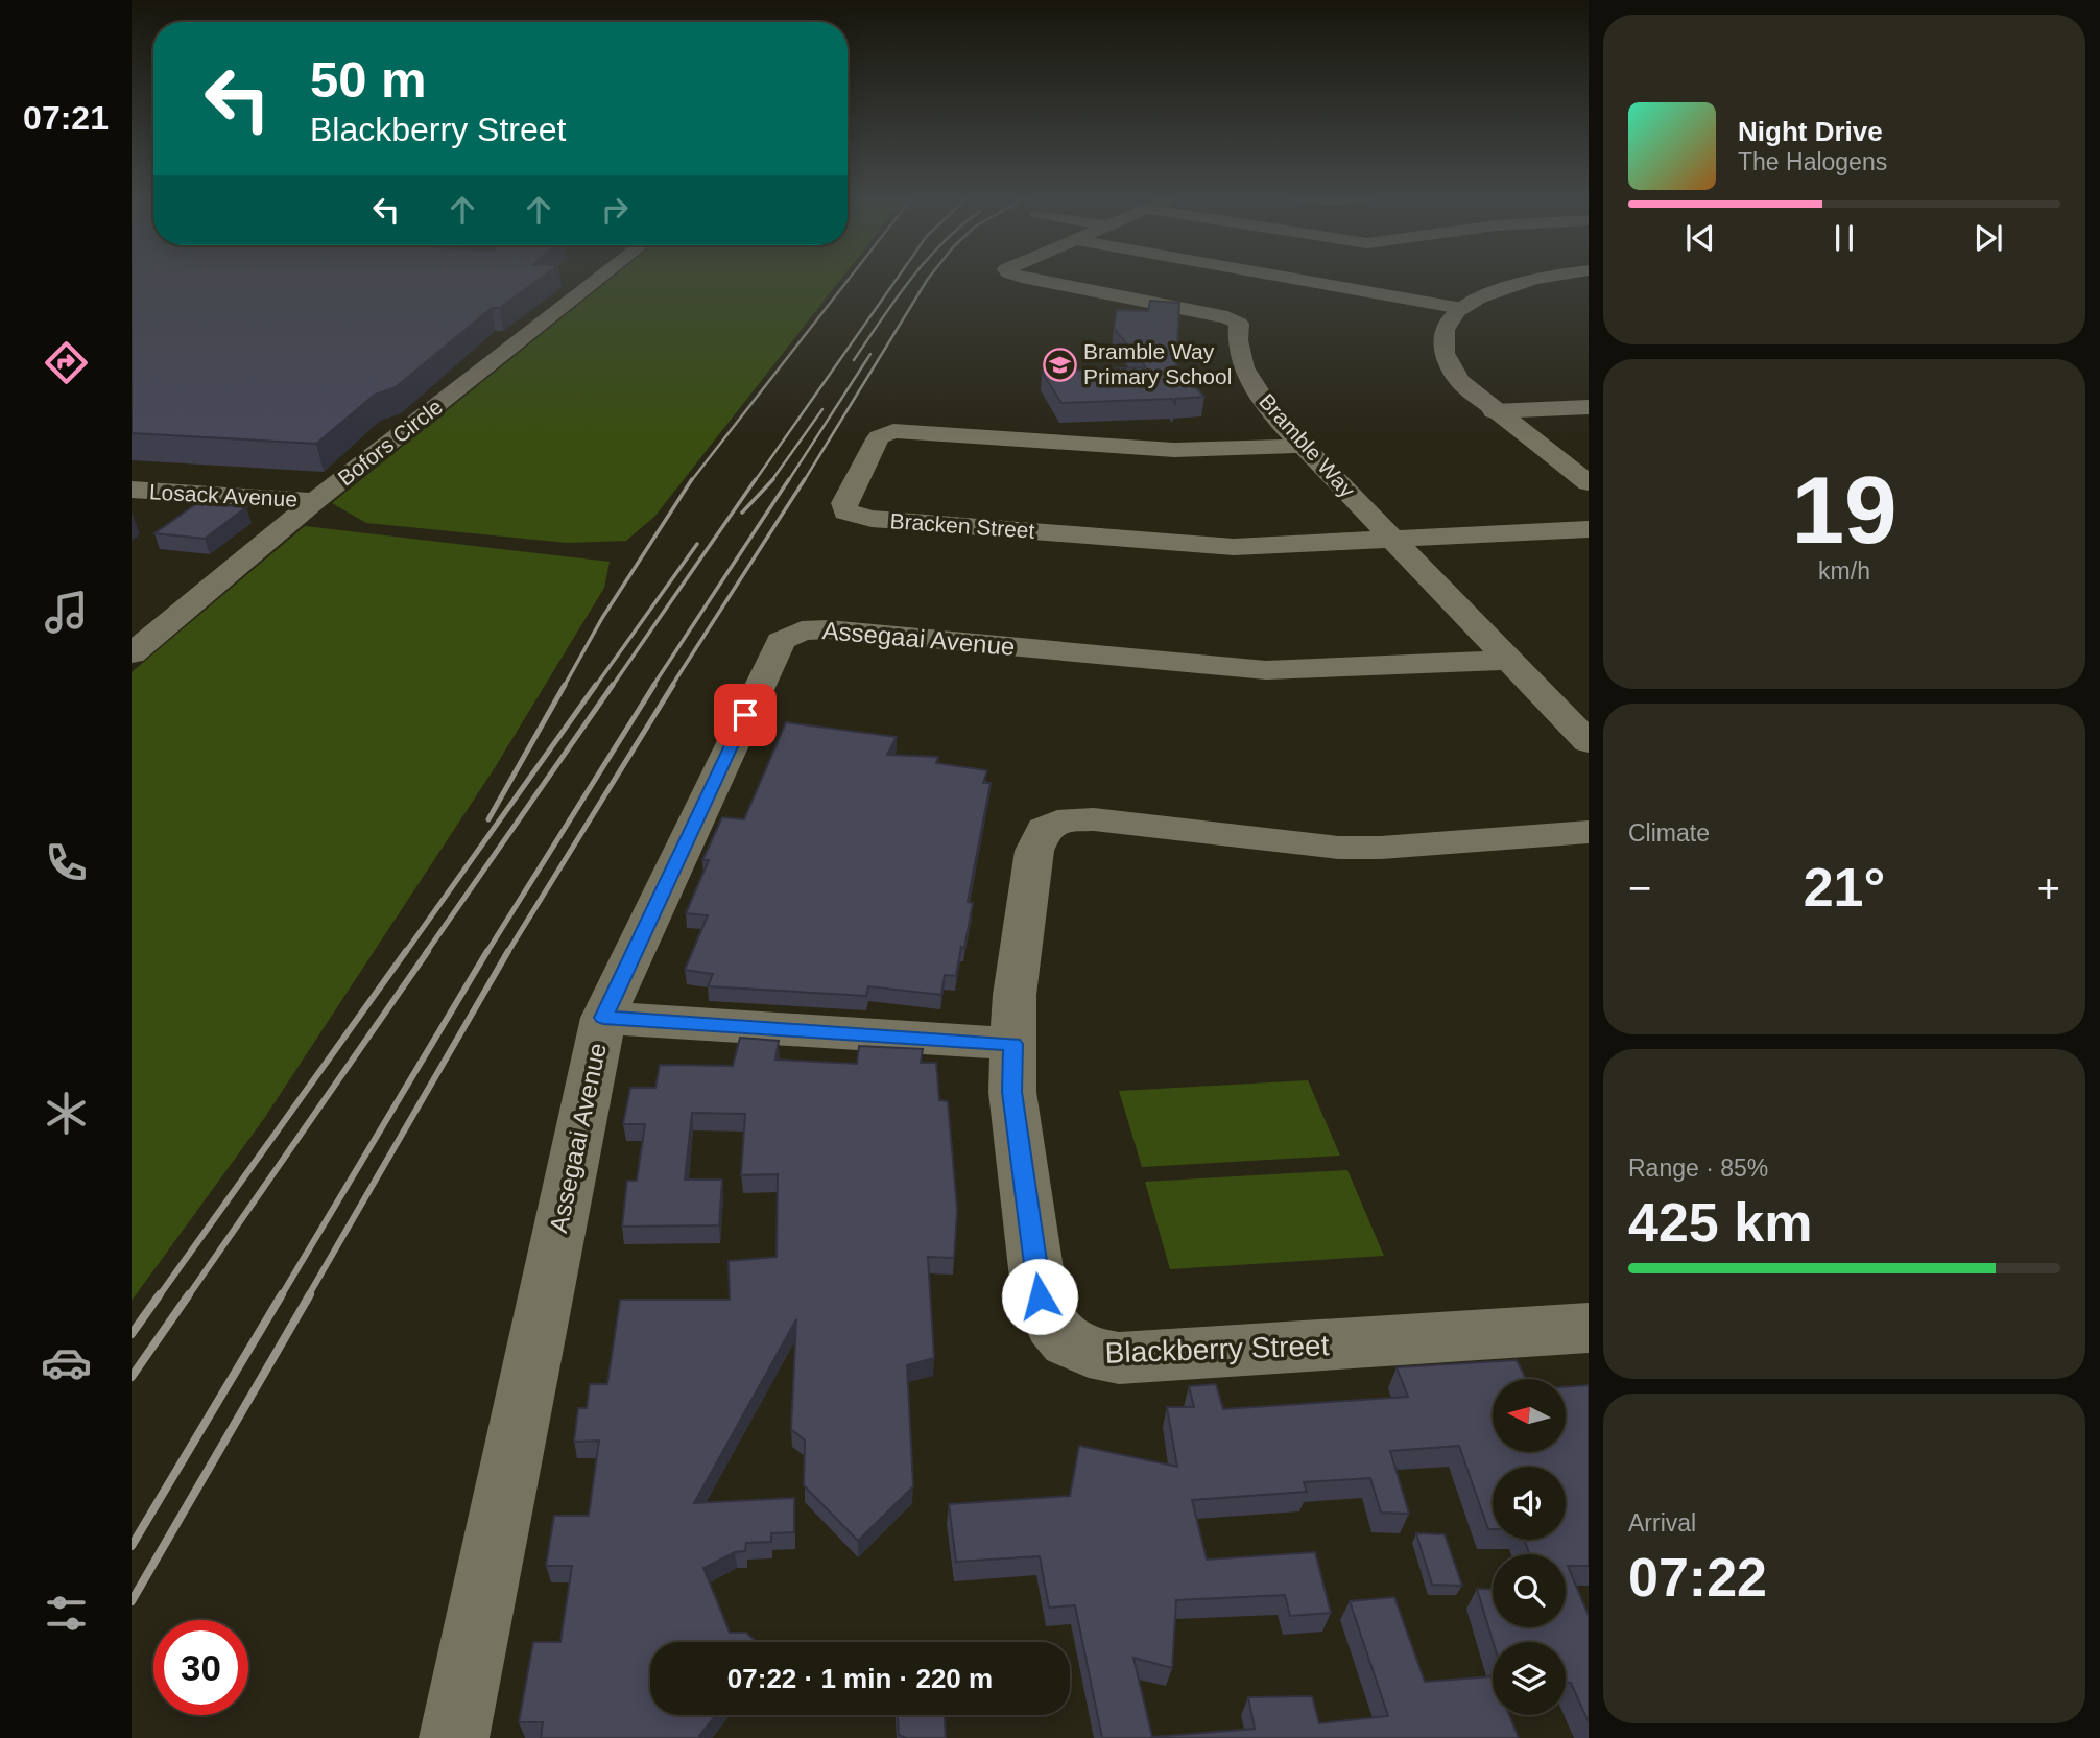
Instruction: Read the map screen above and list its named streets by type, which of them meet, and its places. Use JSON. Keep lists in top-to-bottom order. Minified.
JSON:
{"streets":{"street":["Bofors Circle","Bramble Way","Losack Avenue","Bracken Street","Assegaai Avenue","Blackberry Street"]},"crossings":[["Bofors Circle","Losack Avenue"],["Bramble Way","Bracken Street"],["Bramble Way","Assegaai Avenue"]],"places":{"school or university":["Bramble Way Primary School"]},"north":"left","page":{"tabs":"07:21","turn":["50 m","Blackberry Street"],"song":["Night Drive","The Halogens"],"tile":[["19","km/h"],"Climate",["Range · 85%","425 km"],["Arrival","07:22"]],"heat":["−","21°","+"],"limit":"30","trip":"07:22 · 1 min · 220 m"}}
